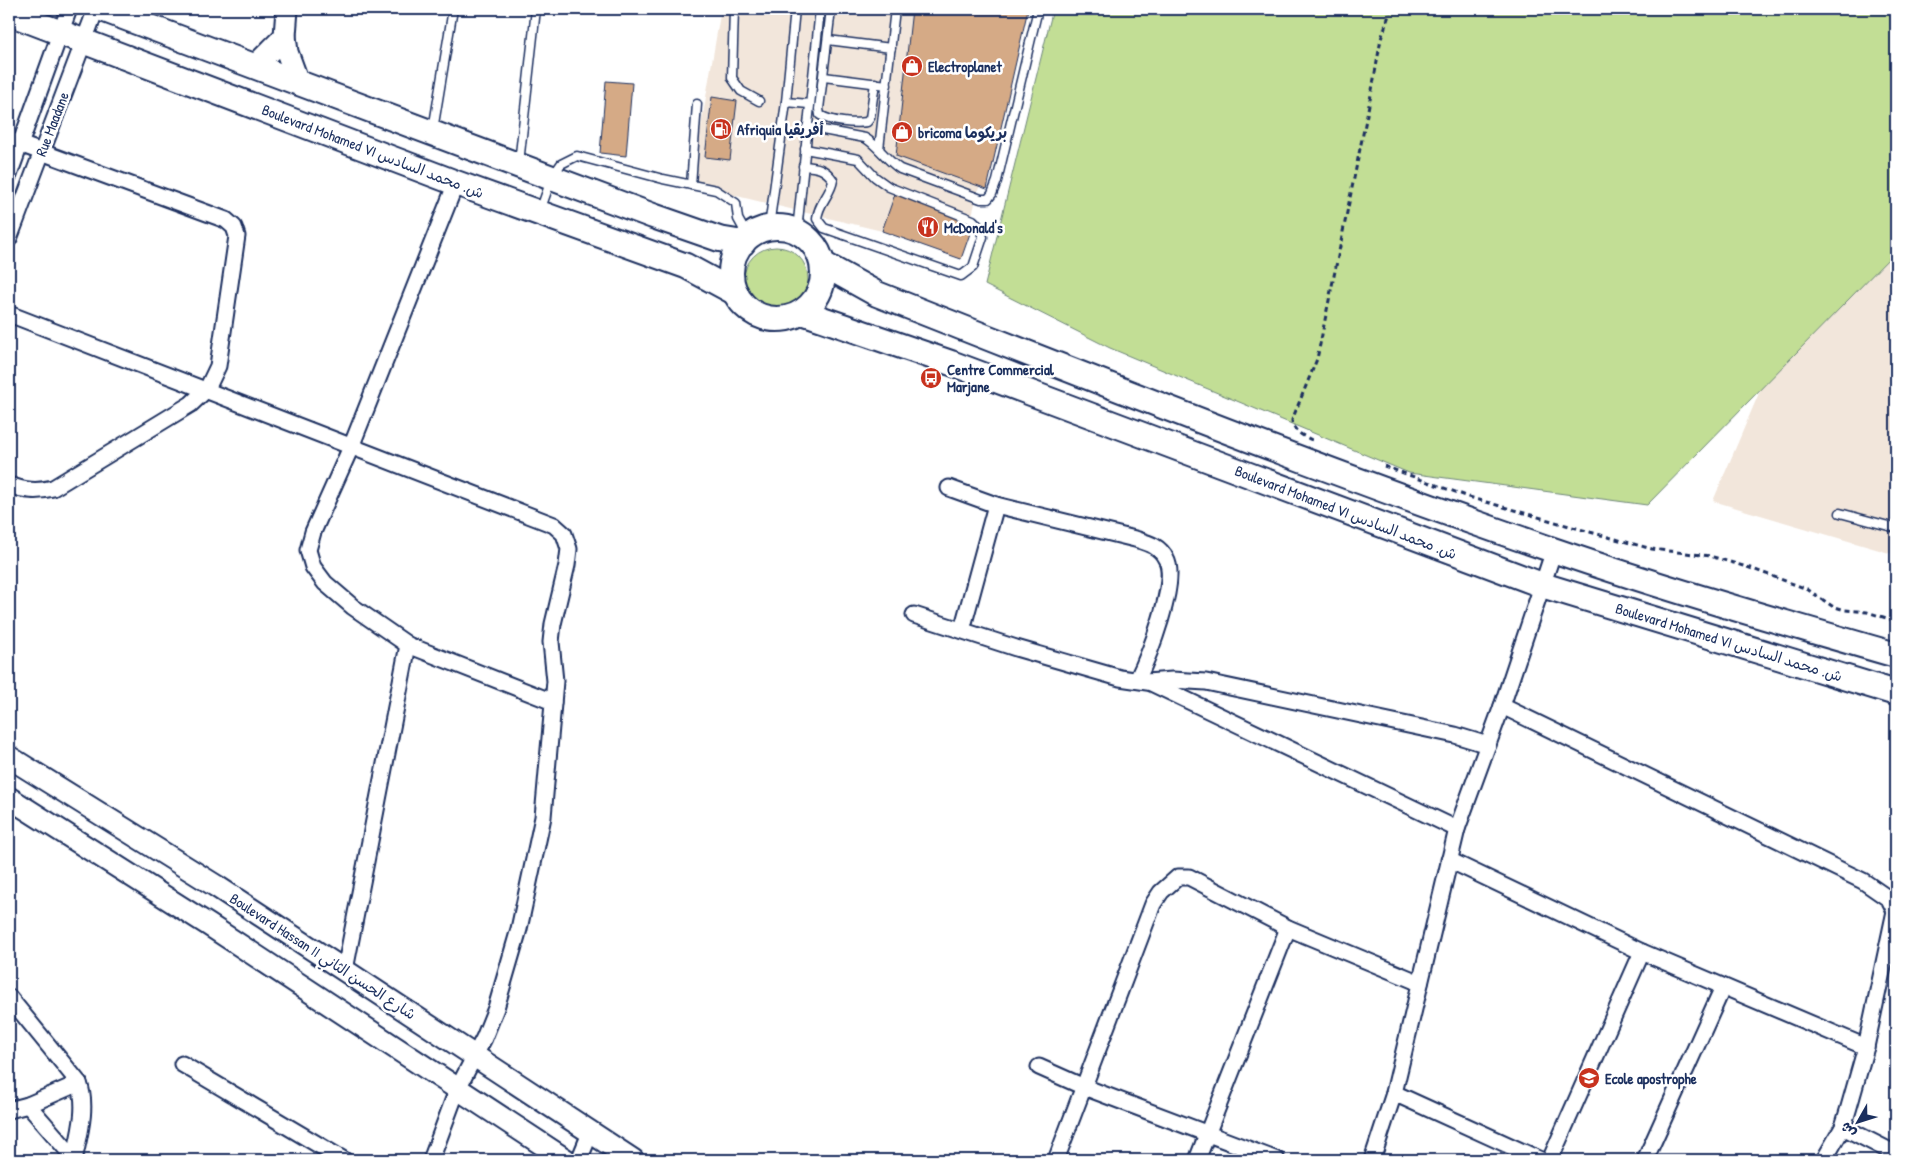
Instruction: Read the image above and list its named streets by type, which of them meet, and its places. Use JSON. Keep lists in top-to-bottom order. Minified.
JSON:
{"streets":{"main road":["Boulevard Mohamed VI ش. محمد السادس","Boulevard Hassan II شارع الحسن الثاني"],"street":["Rue Maadane"]},"crossings":[["Rue Maadane","Boulevard Mohamed VI ش. محمد السادس"]],"places":{"shop":["Electroplanet","bricoma بريكوما"],"fuel station":["Afriquia أفريقيا"],"restaurant":["McDonald's"],"bus stop":["Centre Commercial Marjane"],"school or university":["Ecole apostrophe"]},"north":"bottom left"}
